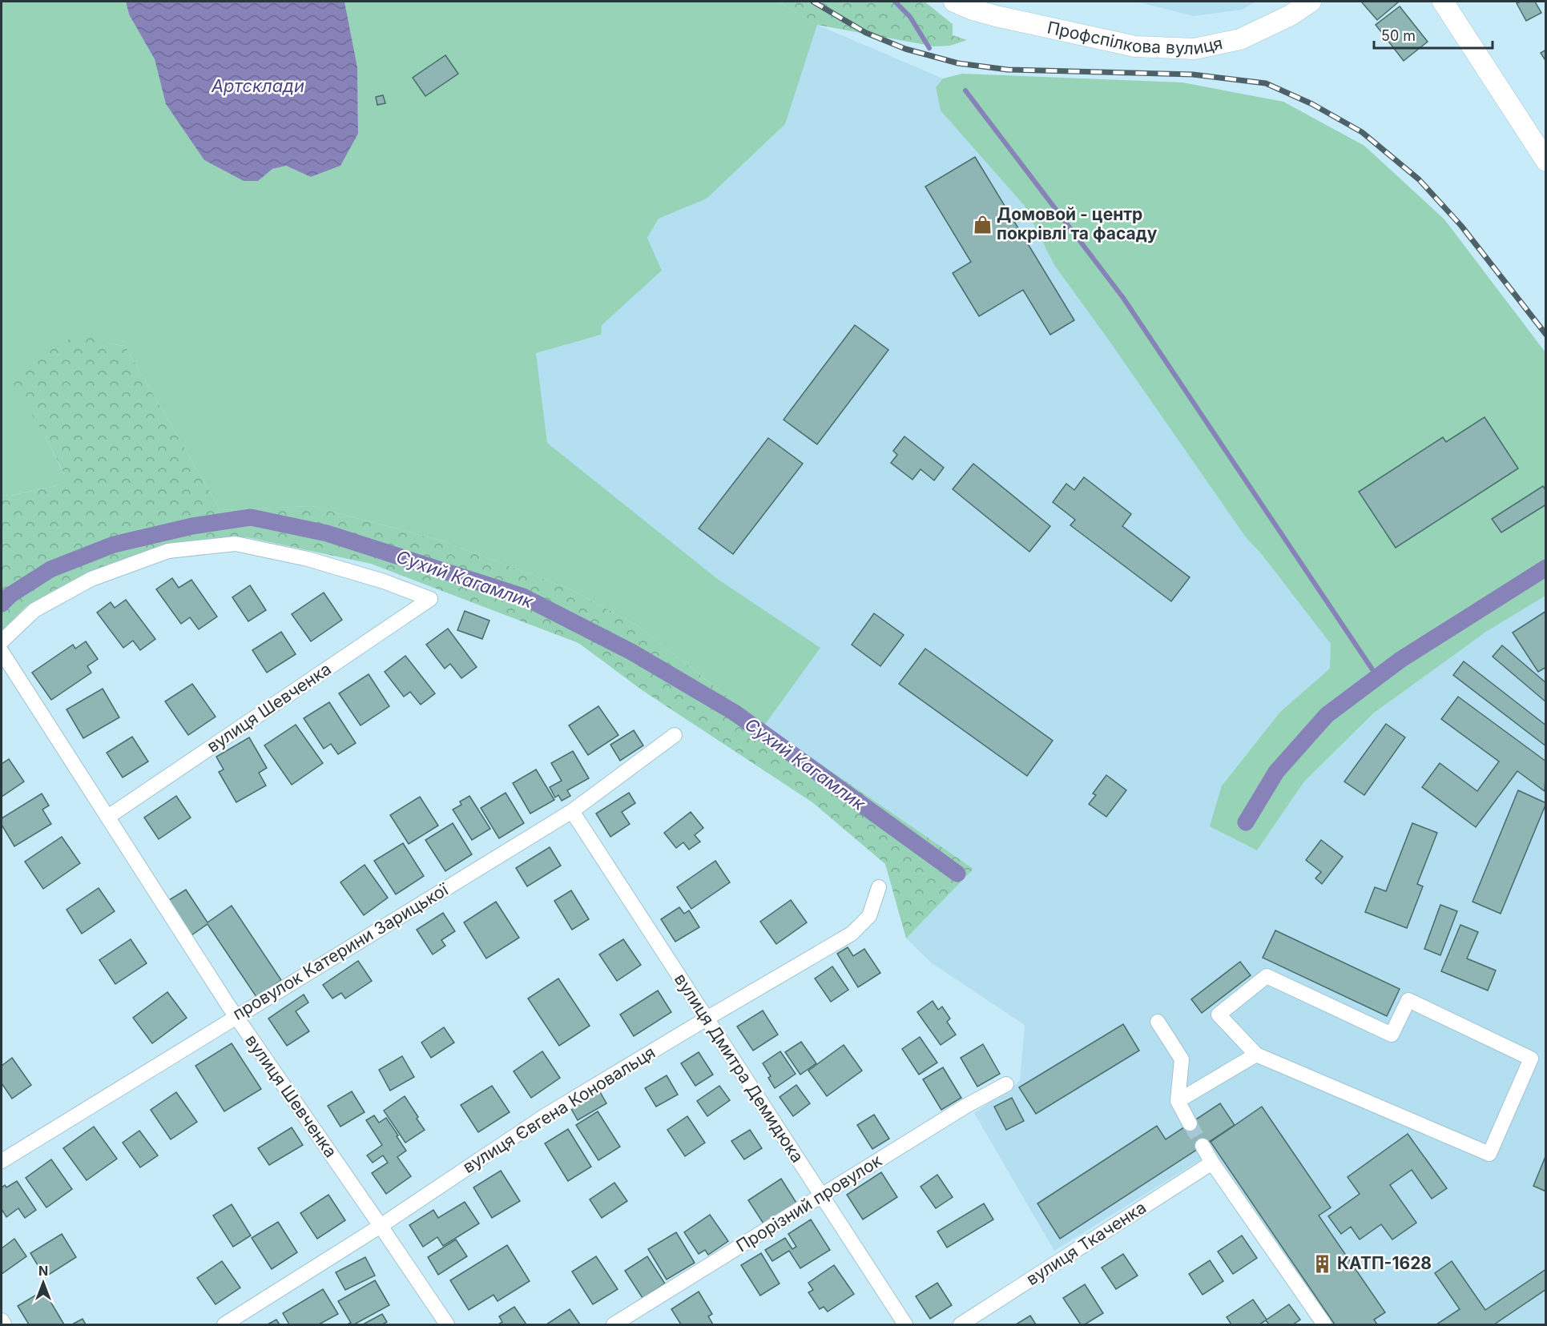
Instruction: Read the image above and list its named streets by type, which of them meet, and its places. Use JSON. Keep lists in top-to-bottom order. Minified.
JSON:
{"streets":{"street":["Профспілкова вулиця","вулиця Шевченка","провулок Катерини Зарицької","вулиця Дмитра Демидюка","вулиця Євгена Коновальця","Прорізний провулок","вулиця Ткаченка"]},"crossings":[["вулиця Шевченка","провулок Катерини Зарицької"],["вулиця Шевченка","вулиця Євгена Коновальця"],["провулок Катерини Зарицької","вулиця Дмитра Демидюка"],["вулиця Дмитра Демидюка","вулиця Євгена Коновальця"],["вулиця Дмитра Демидюка","Прорізний провулок"]],"water":["Артсклади","Сухий Кагамлик"],"places":{"shop":["Домовой - центр покрівлі та фасаду"],"building":["КАТП-1628"]},"scale_bar":"50 m","north":"top"}
